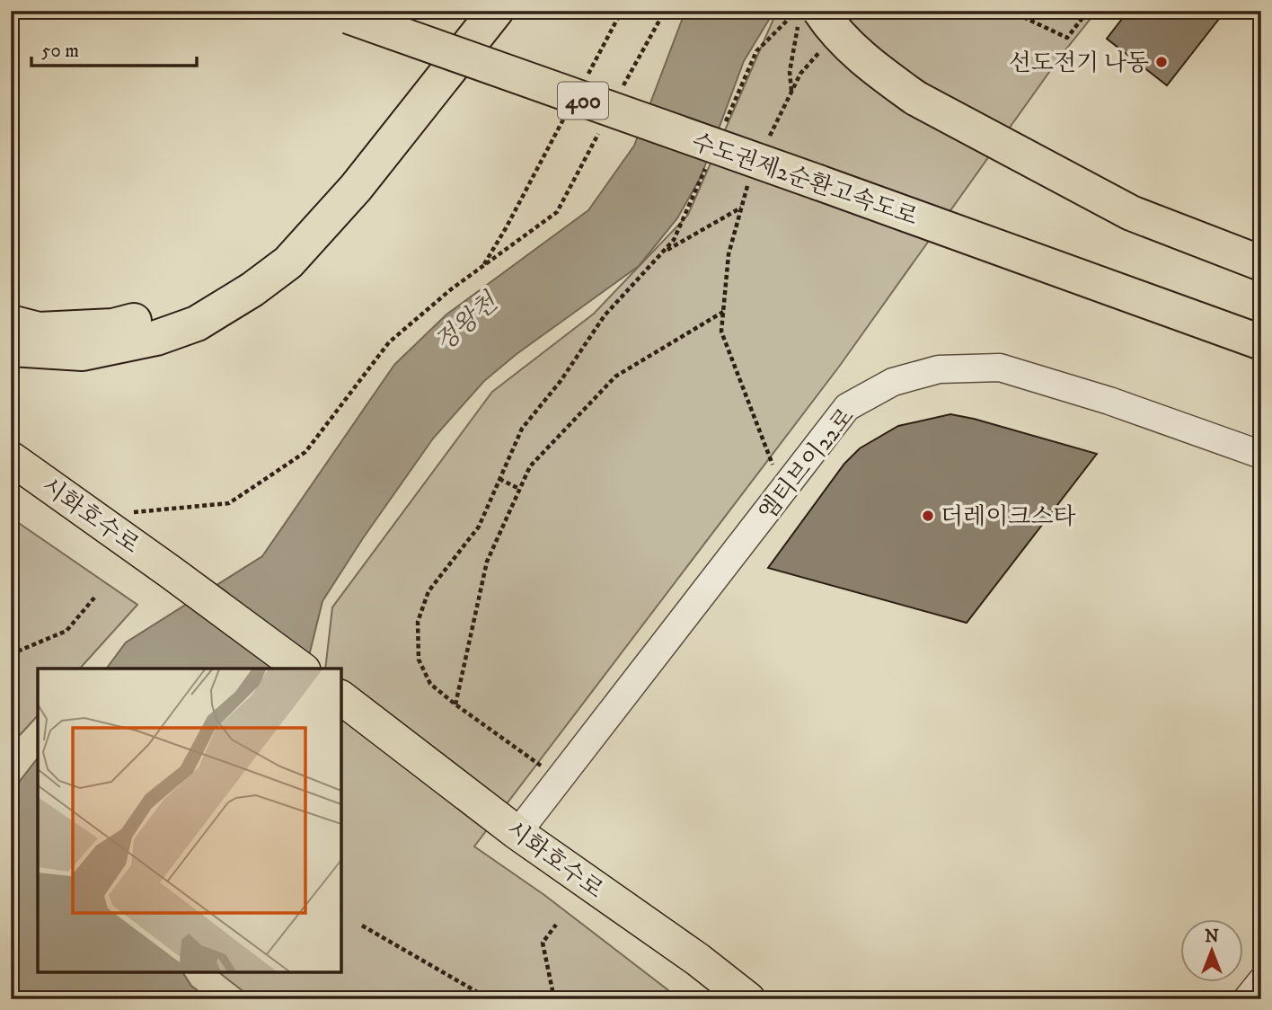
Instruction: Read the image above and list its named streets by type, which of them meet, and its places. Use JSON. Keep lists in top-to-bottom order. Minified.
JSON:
{"streets":{"highway":["400","수도권제2순환고속도로"],"main road":["시화호수로"],"street":["엠티브이22로"]},"crossings":[["엠티브이22로","시화호수로"]],"water":["정왕천"],"places":["선도전기 나동","더레이크스타"],"scale_bar":"50 m","north":"top"}
